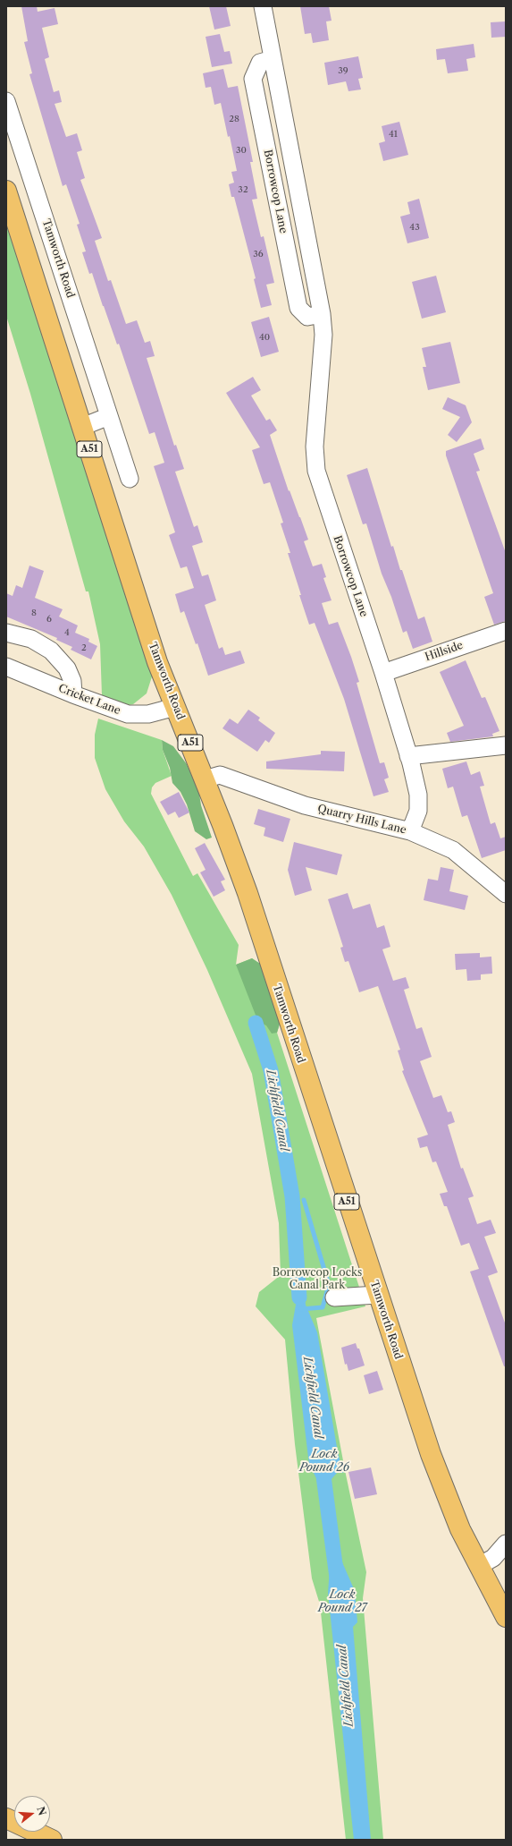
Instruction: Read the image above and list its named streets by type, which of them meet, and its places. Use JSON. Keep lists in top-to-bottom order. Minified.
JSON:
{"streets":{"main road":["Tamworth Road","A51"],"street":["Borrowcop Lane","Hillside","Cricket Lane","Quarry Hills Lane"]},"crossings":[["Borrowcop Lane","Hillside"],["Borrowcop Lane","Quarry Hills Lane"],["Tamworth Road","Cricket Lane"],["Tamworth Road","Quarry Hills Lane"]],"water":["Lichfield Canal","Lock Pound 26","Lock Pound 27"],"parks":["Borrowcop Locks Canal Park"],"house_numbers":["39","28","41","30","32","43","36","40","8","6","4","2"],"north":"right"}
